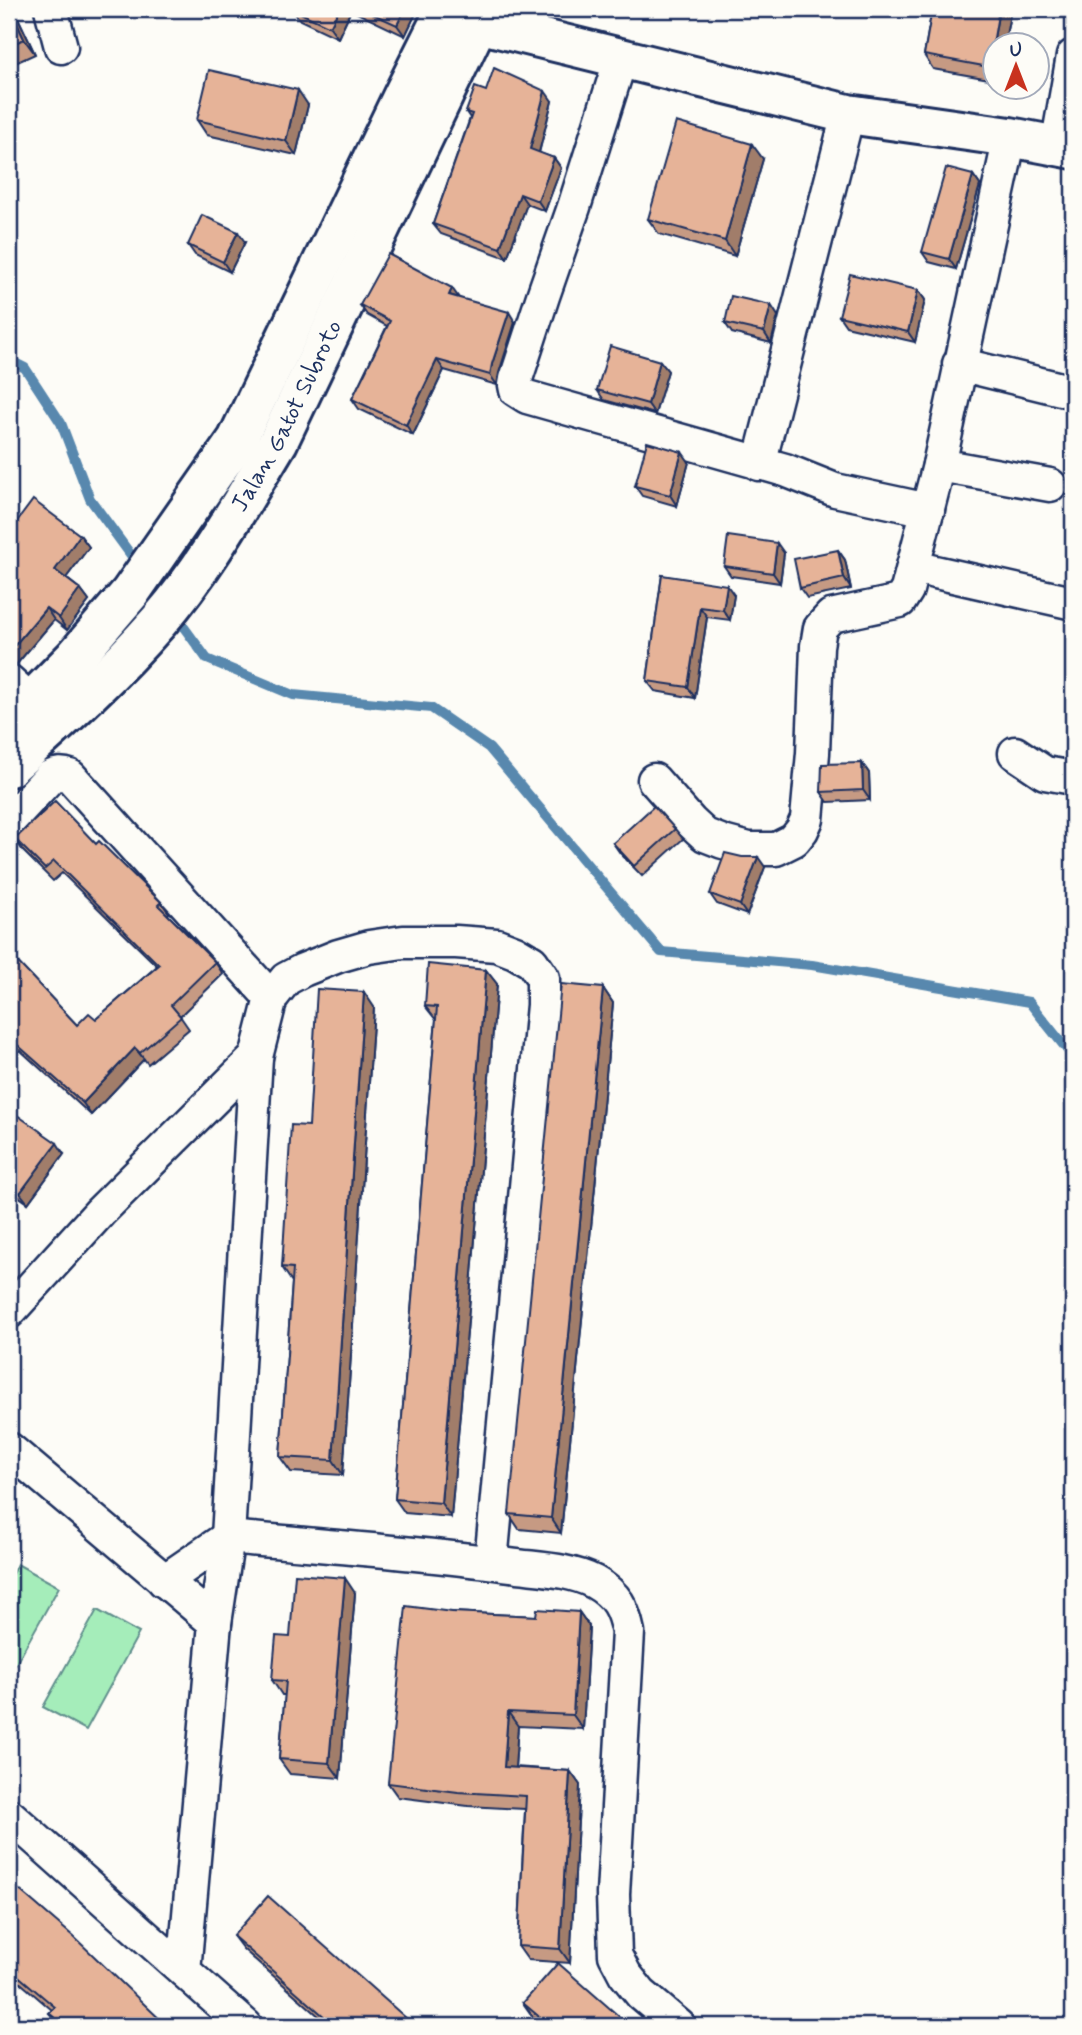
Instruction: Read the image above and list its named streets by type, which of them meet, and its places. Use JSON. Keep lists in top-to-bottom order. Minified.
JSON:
{"streets":{"main road":["Jalan Gatot Subroto"]},"north":"top"}
